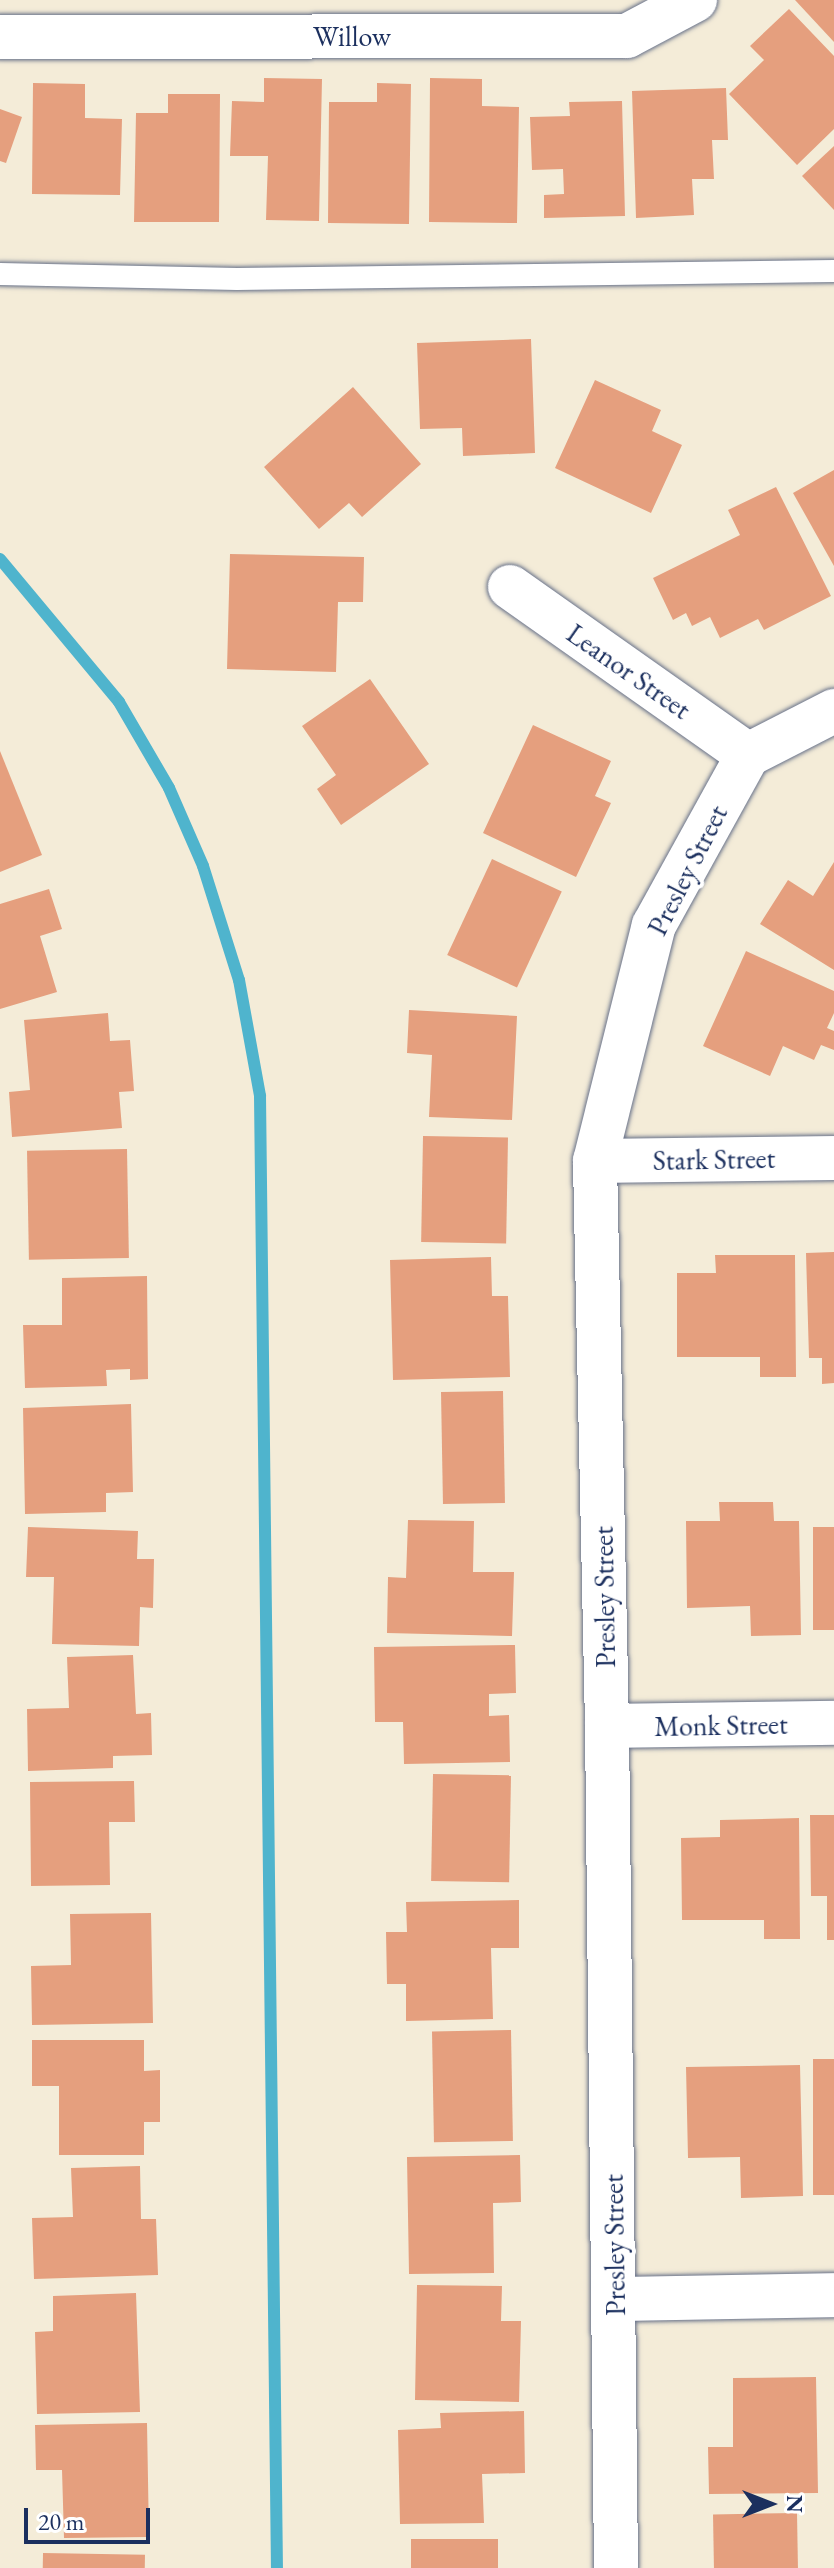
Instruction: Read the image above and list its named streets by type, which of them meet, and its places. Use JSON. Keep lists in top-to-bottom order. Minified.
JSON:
{"streets":{"street":["Willow","Leanor Street","Presley Street","Stark Street","Monk Street"]},"crossings":[["Leanor Street","Presley Street"],["Presley Street","Stark Street"],["Presley Street","Monk Street"]],"scale_bar":"20 m","north":"right"}
